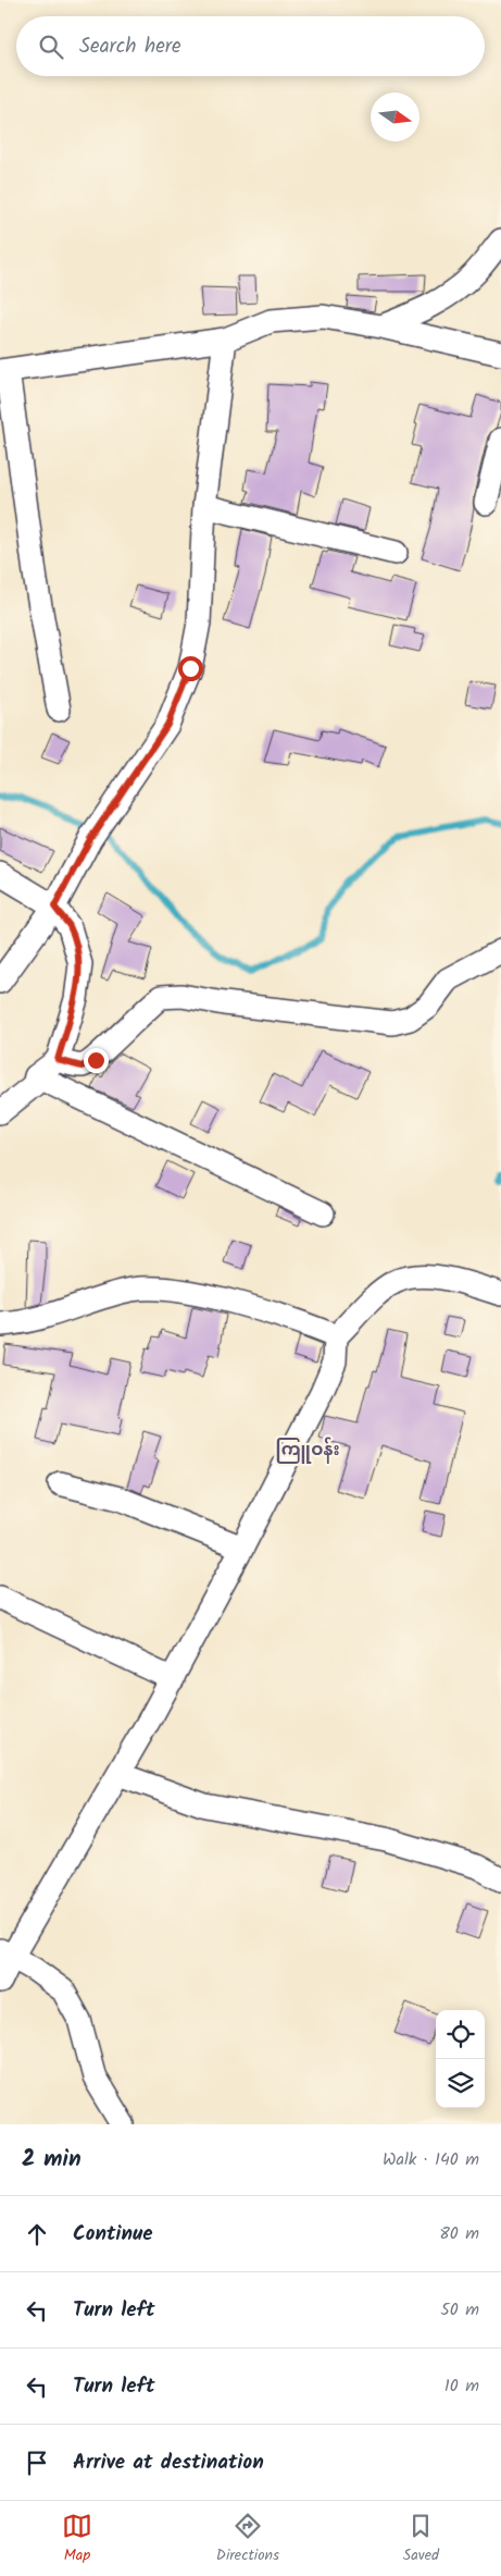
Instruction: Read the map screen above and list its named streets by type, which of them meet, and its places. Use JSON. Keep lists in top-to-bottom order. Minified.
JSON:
{"districts":["ကြူဝန်း"],"north":"right","page":{"search":"Search here","heading":["2 min","Walk · 140 m"],"list":[["Continue","80 m"],["Turn left","50 m"],["Turn left","10 m"],"Arrive at destination"],"nav":["Map","Directions","Saved"]}}
